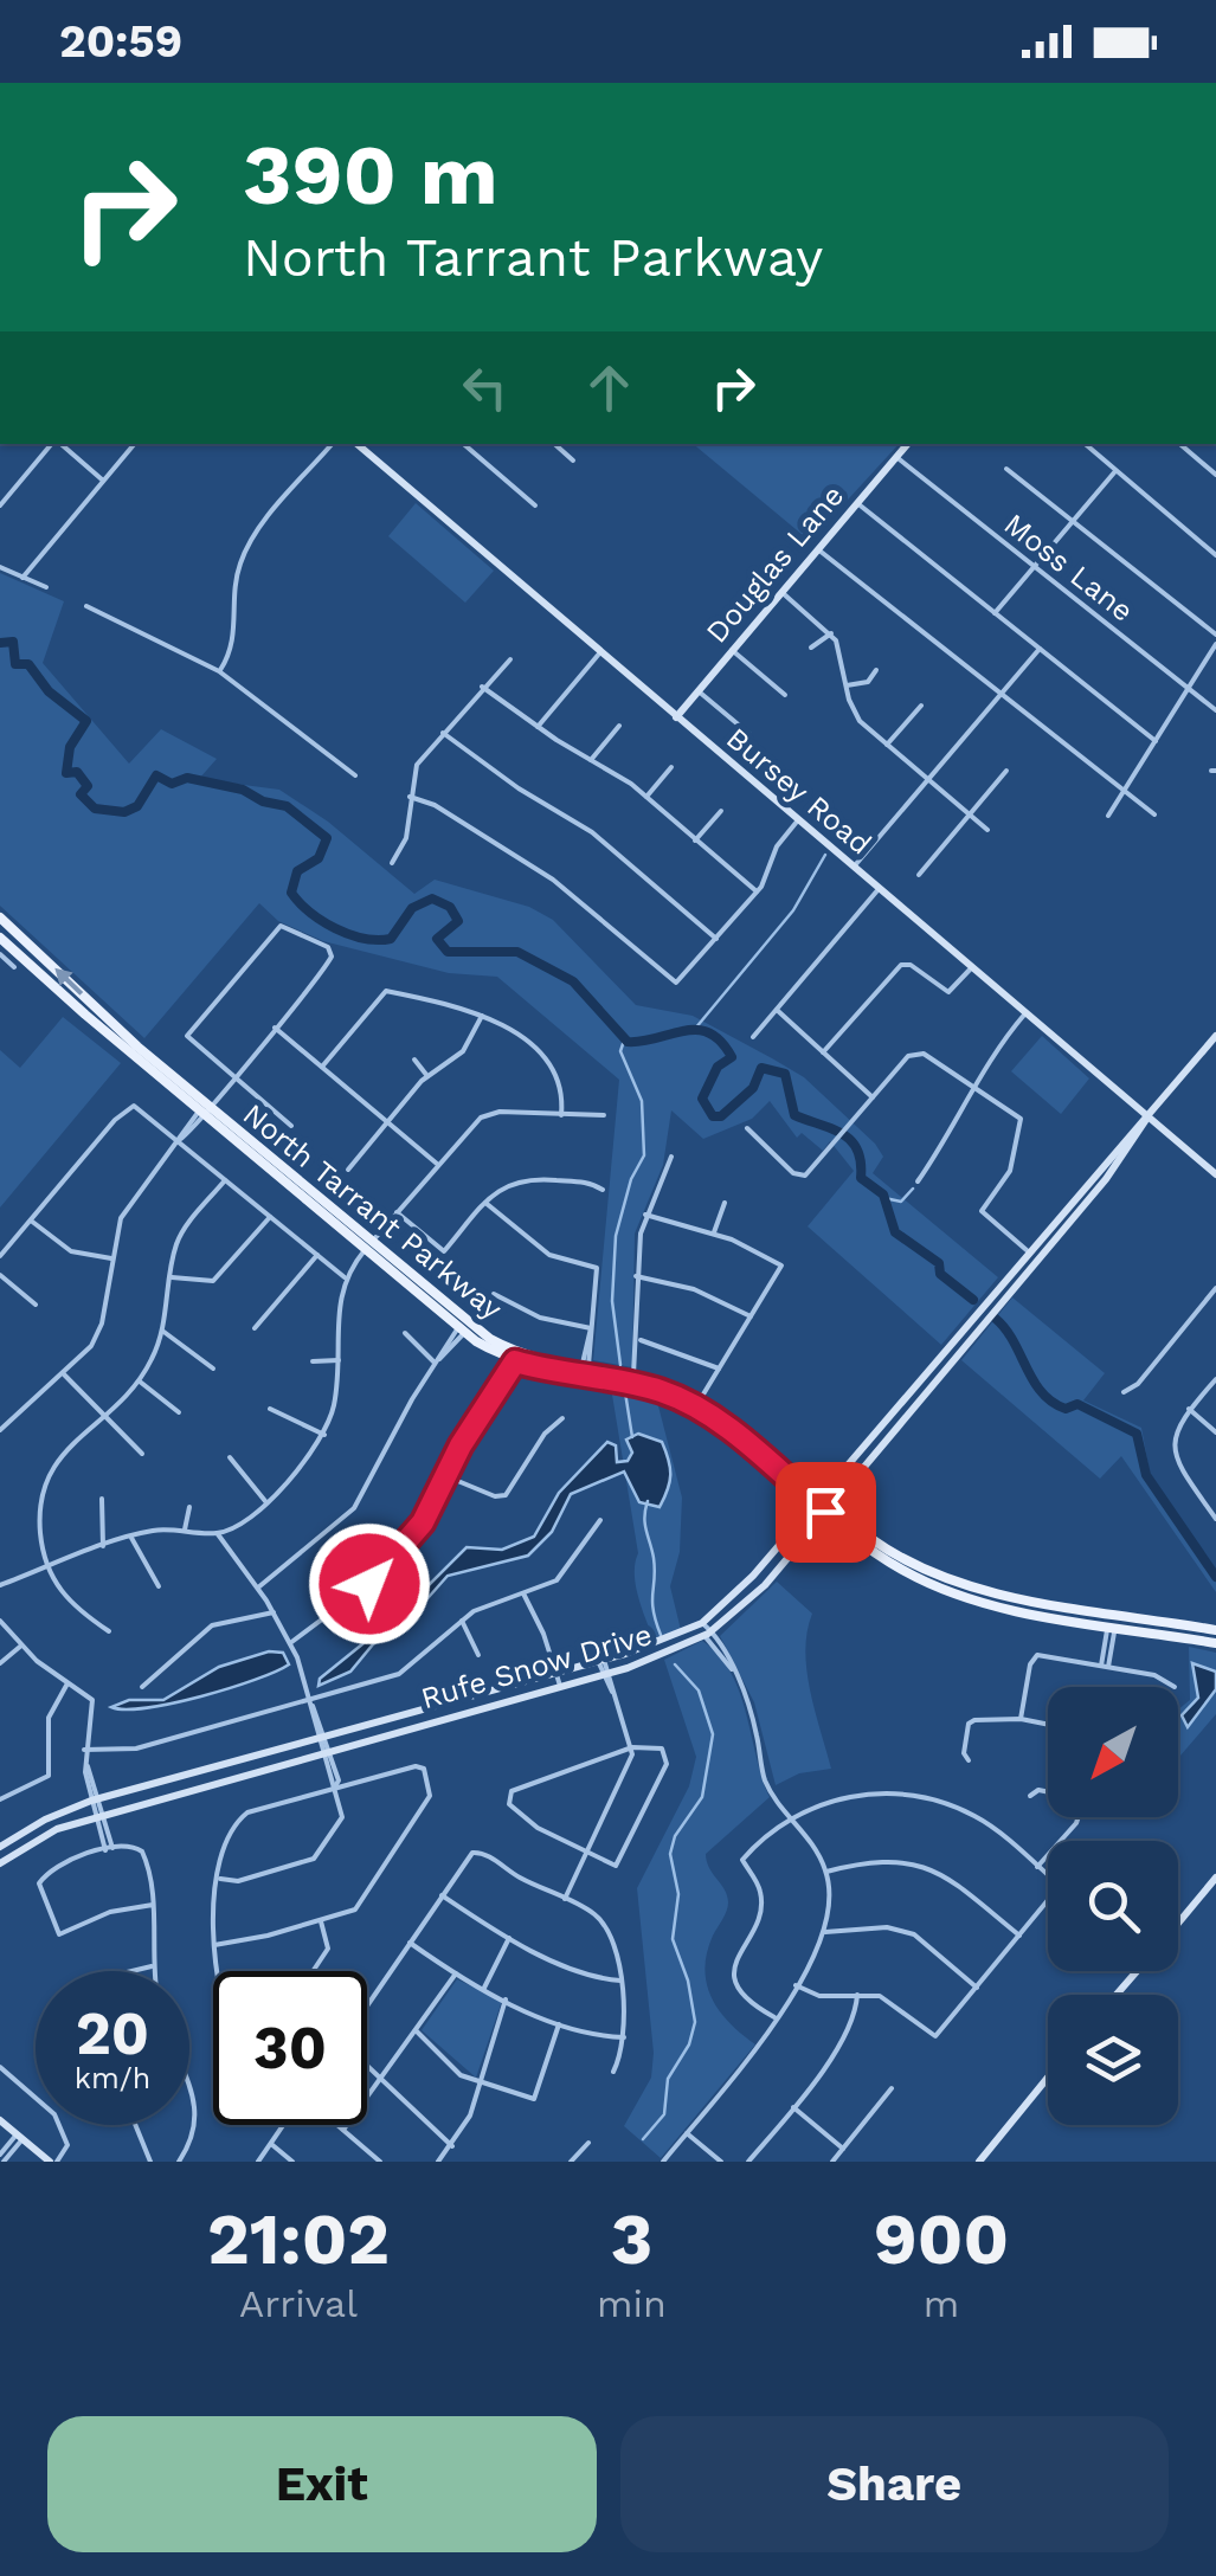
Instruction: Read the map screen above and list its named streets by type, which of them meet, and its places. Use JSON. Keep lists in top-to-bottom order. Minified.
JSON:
{"streets":{"main road":["Douglas Lane","Bursey Road","North Tarrant Parkway","Rufe Snow Drive"],"street":["Moss Lane"]},"crossings":[["Douglas Lane","Moss Lane"],["Douglas Lane","Bursey Road"],["Bursey Road","Rufe Snow Drive"],["North Tarrant Parkway","Rufe Snow Drive"]],"north":"bottom left","page":{"status":"20:59","turn":["390 m","North Tarrant Parkway"],"speed":"20 km/h","limit":"30","eta":["21:02","Arrival","3","min","900","m"],"buttons":["Exit","Share"]}}
